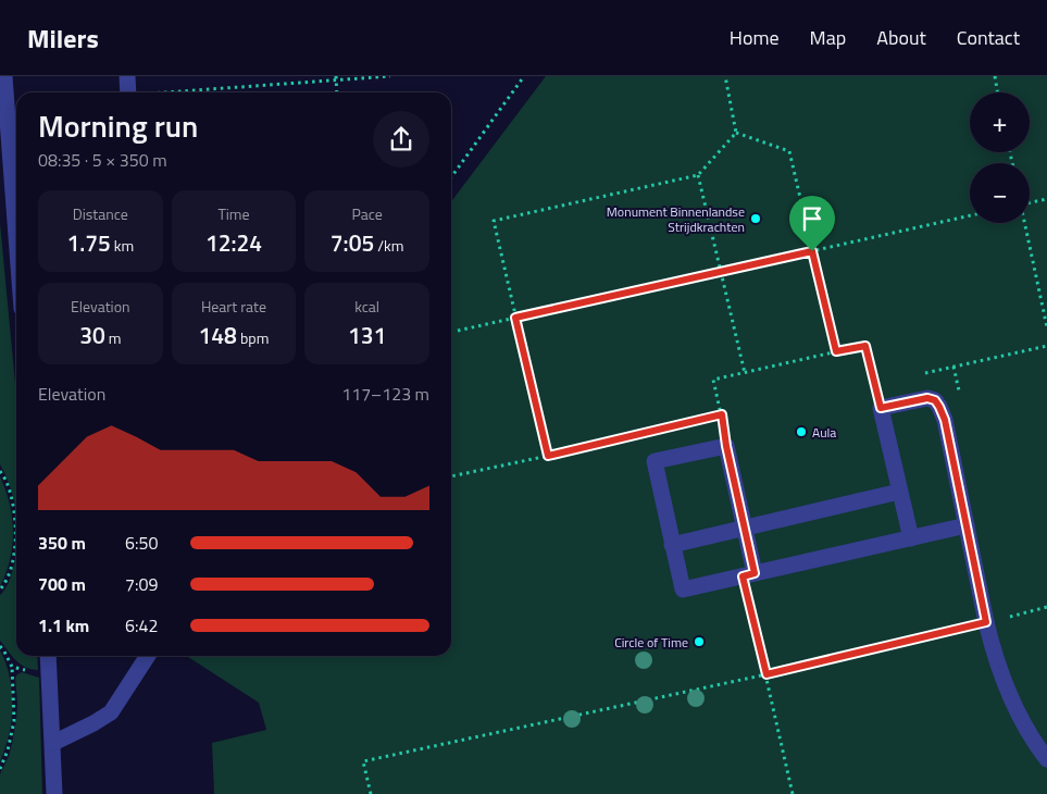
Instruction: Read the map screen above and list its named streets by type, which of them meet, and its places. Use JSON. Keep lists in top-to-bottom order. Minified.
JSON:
{"places":["Monument Binnenlandse Strijdkrachten","Aula","Circle of Time"],"page":{"header":"Milers","nav":["Home","Map","About","Contact"],"map_buttons":["+","−"],"heading":["Morning run","08:35 · 5 × 350 m"],"stats":[["Distance","1.75 km"],["Time","12:24"],["Pace","7:05 /km"],["Elevation","30 m"],["Heart rate","148 bpm"],["kcal","131"]],"chart":["Elevation","117–123 m"],"list":[{"name":"350 m","note":"6:50"},{"name":"700 m","note":"7:09"},{"name":"1.1 km","note":"6:42"}]}}
